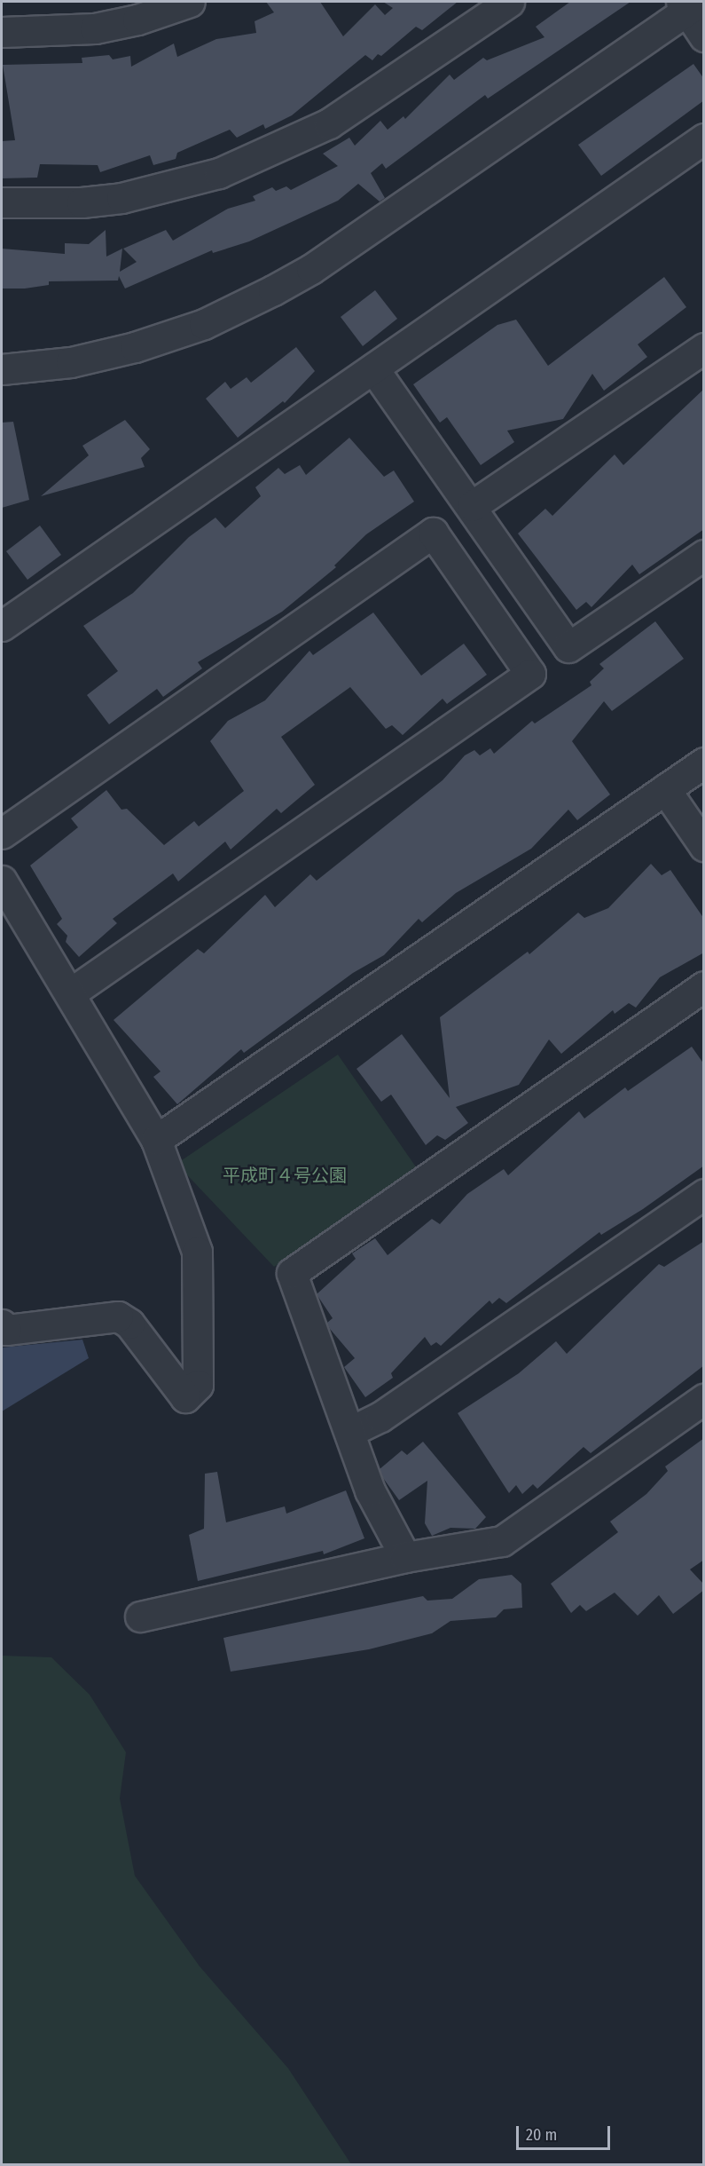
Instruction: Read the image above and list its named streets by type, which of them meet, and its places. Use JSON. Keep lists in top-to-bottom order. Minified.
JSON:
{"parks":["平成町４号公園"],"scale_bar":"20 m"}
